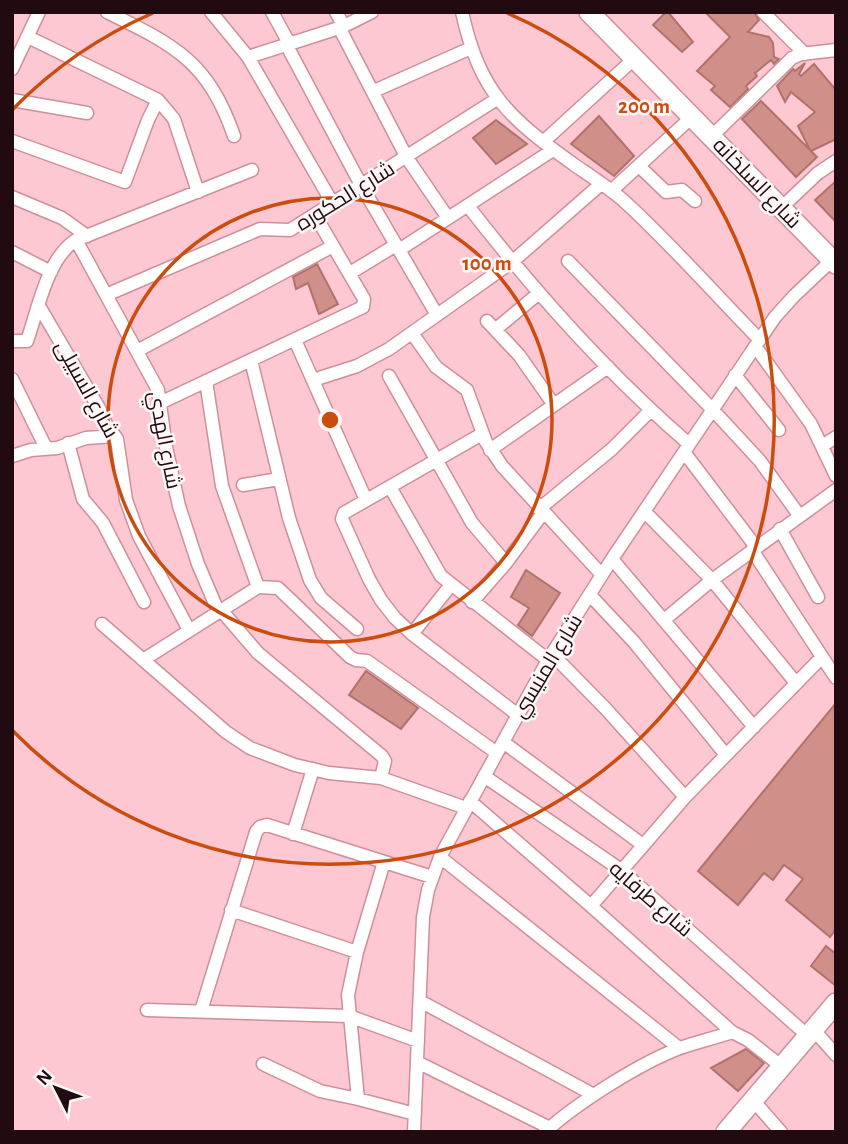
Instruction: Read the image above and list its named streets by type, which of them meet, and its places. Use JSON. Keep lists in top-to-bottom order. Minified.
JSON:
{"streets":{"main road":["شارع السلخانه"],"street":["شارع الحكوره","شارع السبيلى","شارع الهدي","شارع المنيسي","شارع طرفايه"]},"crossings":[["شارع السلخانه","شارع المنيسي"],["شارع الحكوره","شارع الهدي"],["شارع المنيسي","شارع طرفايه"]],"north":"top left","rings":["200 m","100 m"]}
